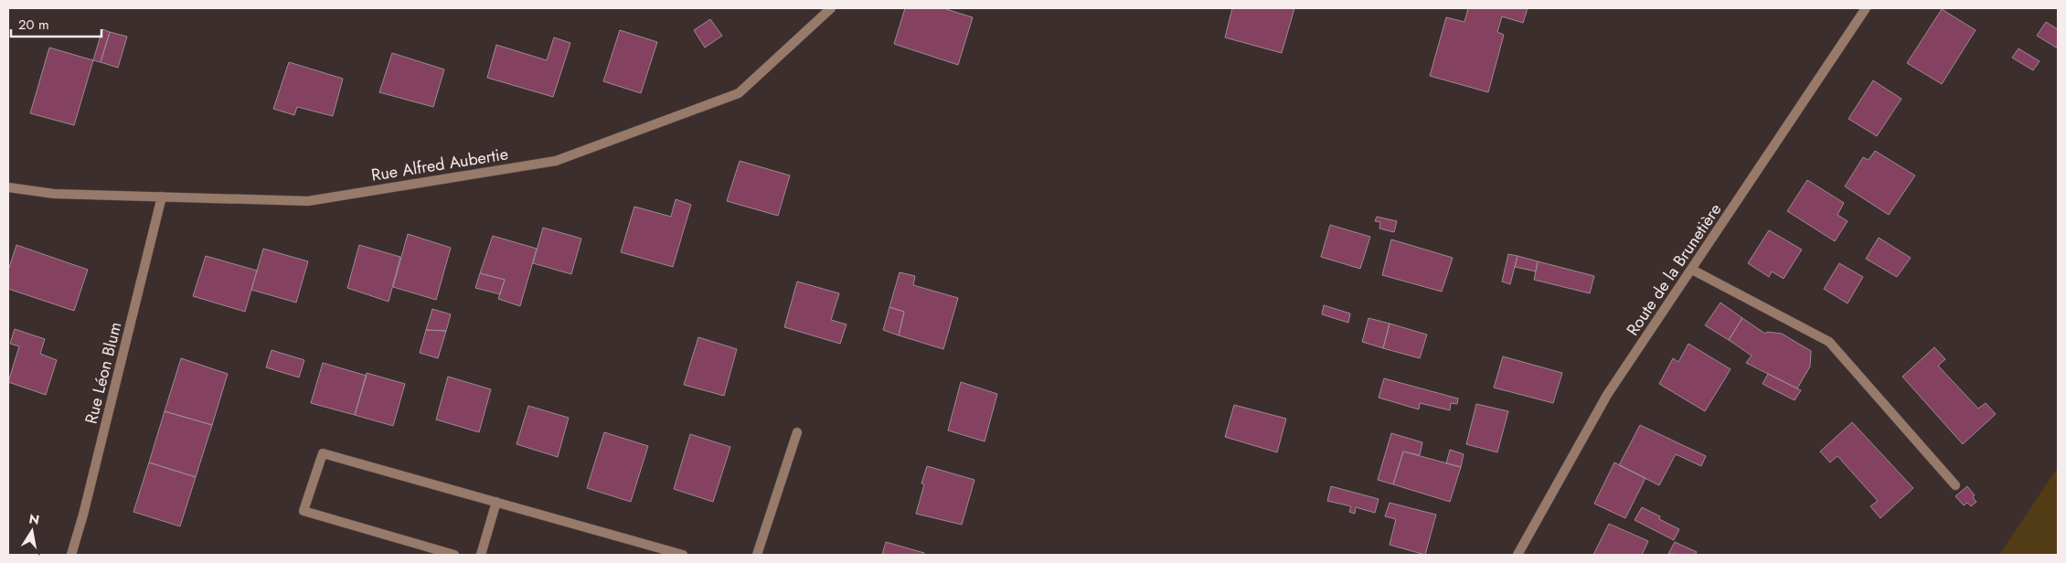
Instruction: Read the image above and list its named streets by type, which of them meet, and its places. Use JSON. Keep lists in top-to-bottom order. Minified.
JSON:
{"streets":{"street":["Rue Alfred Aubertie","Route de la Brunetière","Rue Léon Blum"]},"crossings":[["Rue Alfred Aubertie","Rue Léon Blum"]],"scale_bar":"20 m","north":"top"}
